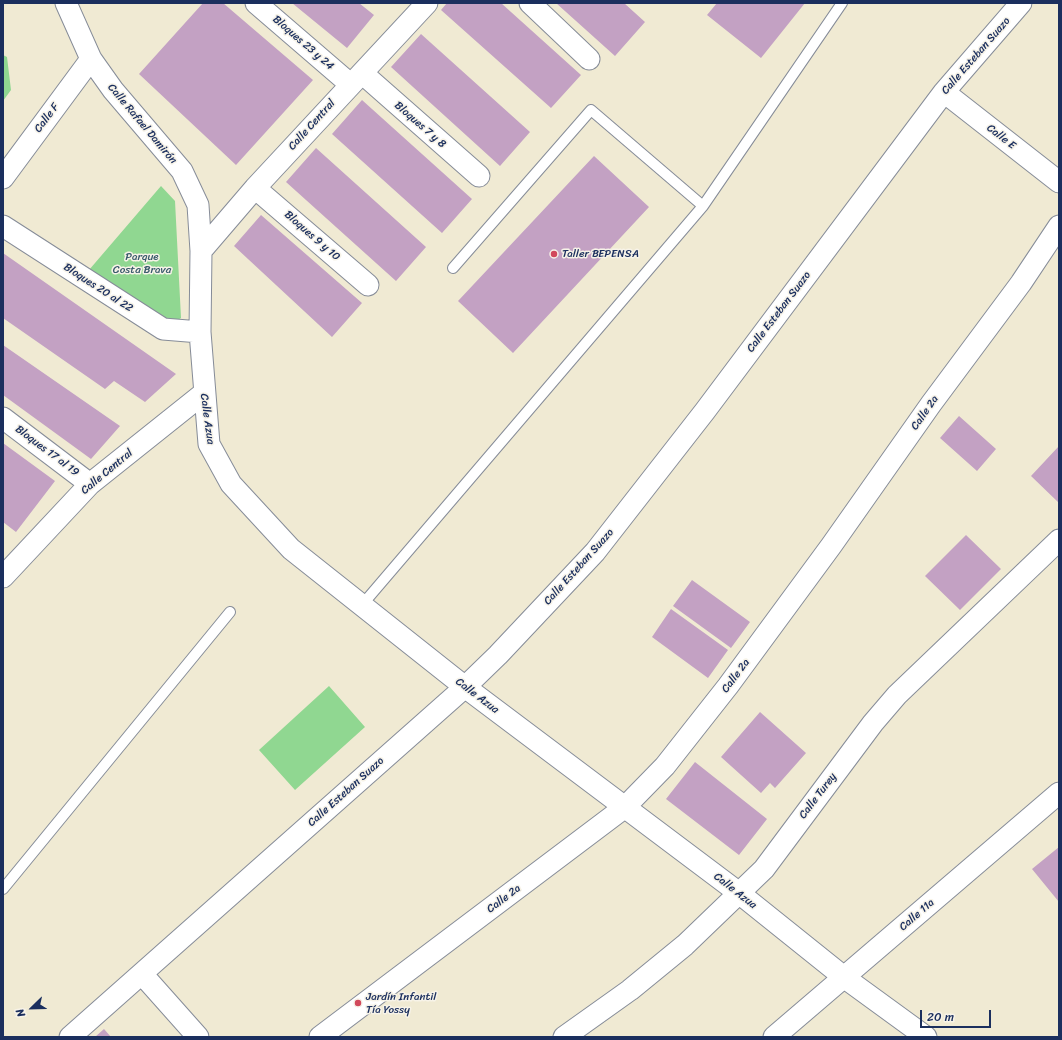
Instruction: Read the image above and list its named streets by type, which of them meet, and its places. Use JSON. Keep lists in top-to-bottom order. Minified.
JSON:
{"streets":{"street":["Bloques 23 y 24","Calle Esteban Suazo","Calle F","Calle Rafael Damirón","Calle Central","Bloques 7 y 8","Calle E","Bloques 9 y 10","Bloques 20 al 22","Calle 2a","Calle Azua","Bloques 17 al 19","Calle Turey","Calle 11a"]},"crossings":[["Bloques 23 y 24","Calle Central"],["Bloques 23 y 24","Bloques 7 y 8"],["Calle Esteban Suazo","Calle E"],["Calle Esteban Suazo","Calle Azua"],["Calle F","Calle Rafael Damirón"],["Calle Rafael Damirón","Calle Central"],["Calle Rafael Damirón","Calle Azua"],["Calle Central","Bloques 7 y 8"],["Calle Central","Bloques 9 y 10"],["Calle Central","Calle Azua"],["Calle Central","Bloques 17 al 19"],["Bloques 20 al 22","Calle Azua"],["Calle 2a","Calle Azua"],["Calle Azua","Calle Turey"],["Calle Azua","Calle 11a"]],"parks":["Parque Costa Brava"],"places":["Taller BEPENSA","Jardín Infantil Tía Yossy"],"scale_bar":"20 m","north":"bottom left"}
